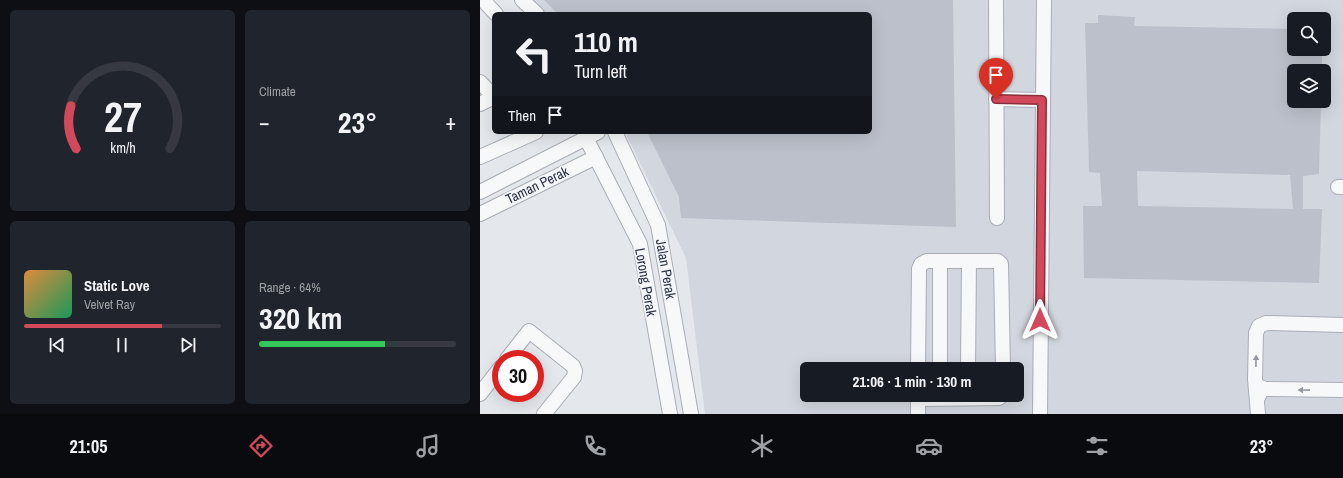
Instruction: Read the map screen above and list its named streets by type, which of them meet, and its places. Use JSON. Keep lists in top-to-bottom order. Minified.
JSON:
{"streets":{"street":["Taman Perak","Jalan Perak","Lorong Perak"]},"crossings":[["Taman Perak","Lorong Perak"]],"page":{"tile":["Climate",["Range · 64%","320 km"]],"turn":["110 m","Turn left"],"then":"Then","heat":["−","23°","+"],"song":["Static Love","Velvet Ray"],"limit":"30","trip":"21:06 · 1 min · 130 m","tabs":["21:05","23°"],"gauge":["27","km/h"]}}
